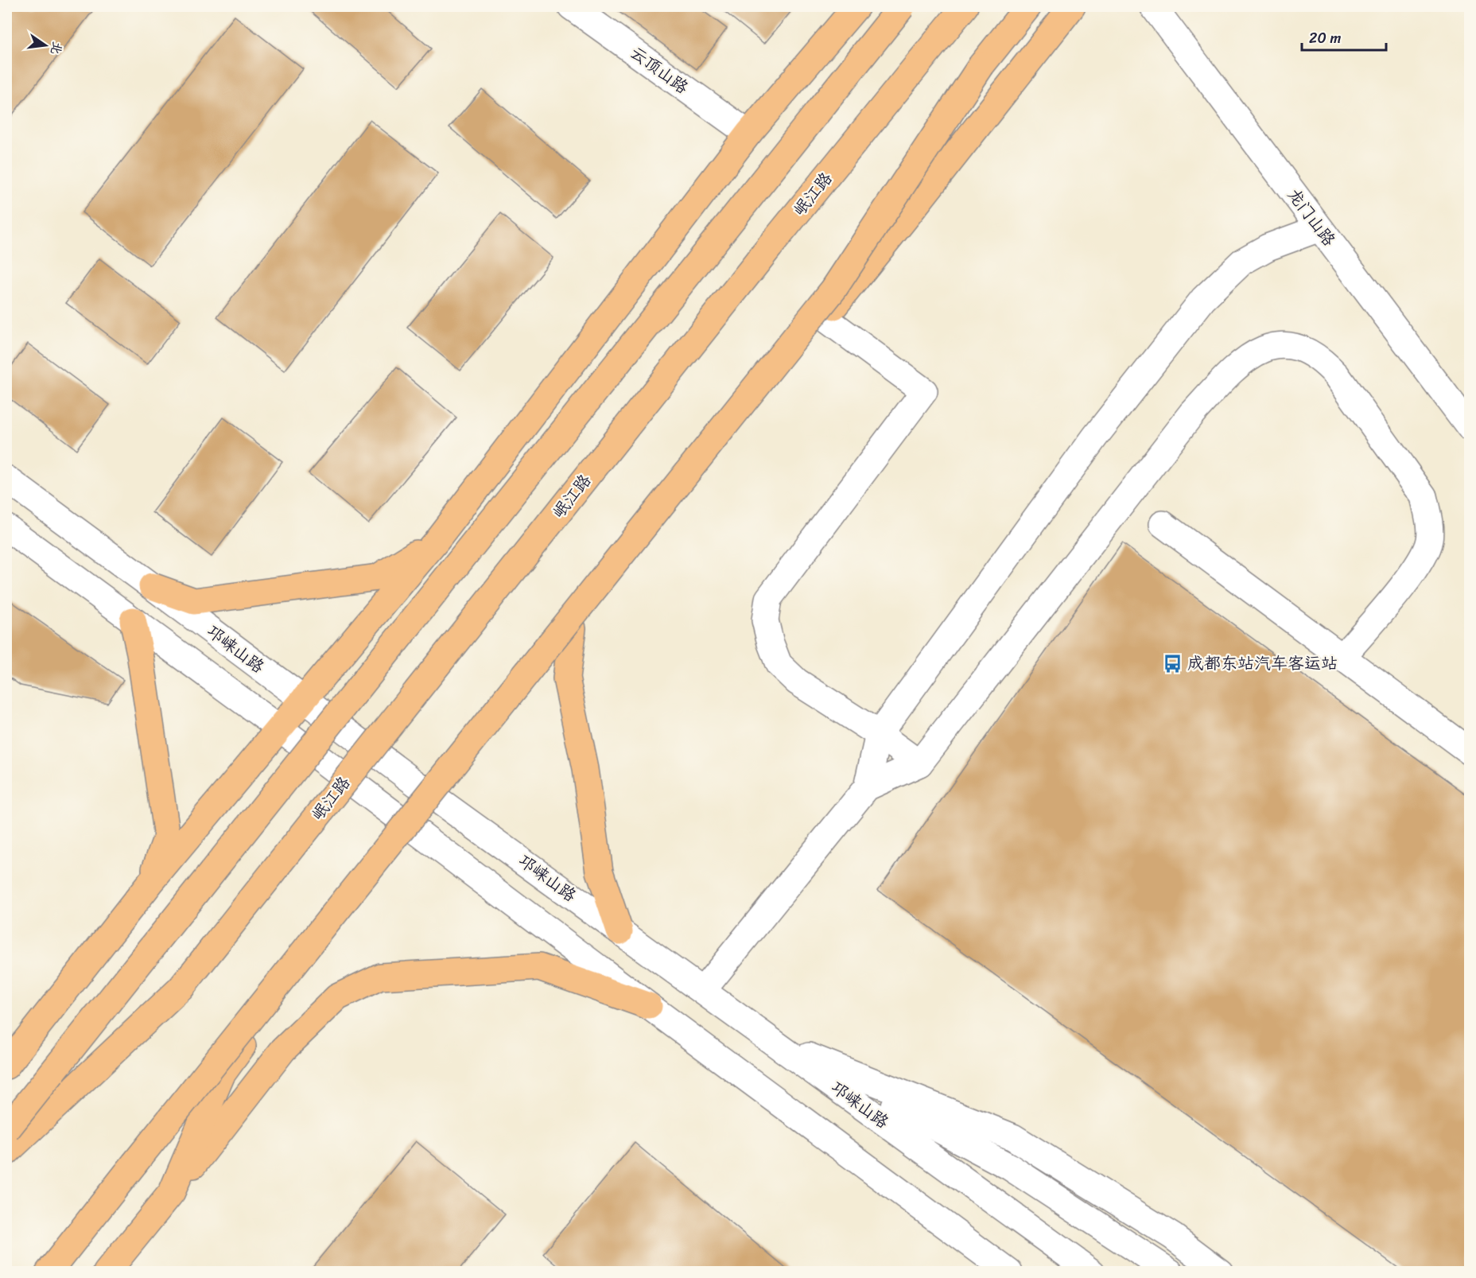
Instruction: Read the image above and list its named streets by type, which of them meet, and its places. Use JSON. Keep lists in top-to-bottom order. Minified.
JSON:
{"streets":{"main road":["岷江路"],"street":["云顶山路","龙门山路","邛崃山路"]},"places":{"bus stop":["成都东站汽车客运站"]},"scale_bar":"20 m","north":"right"}
